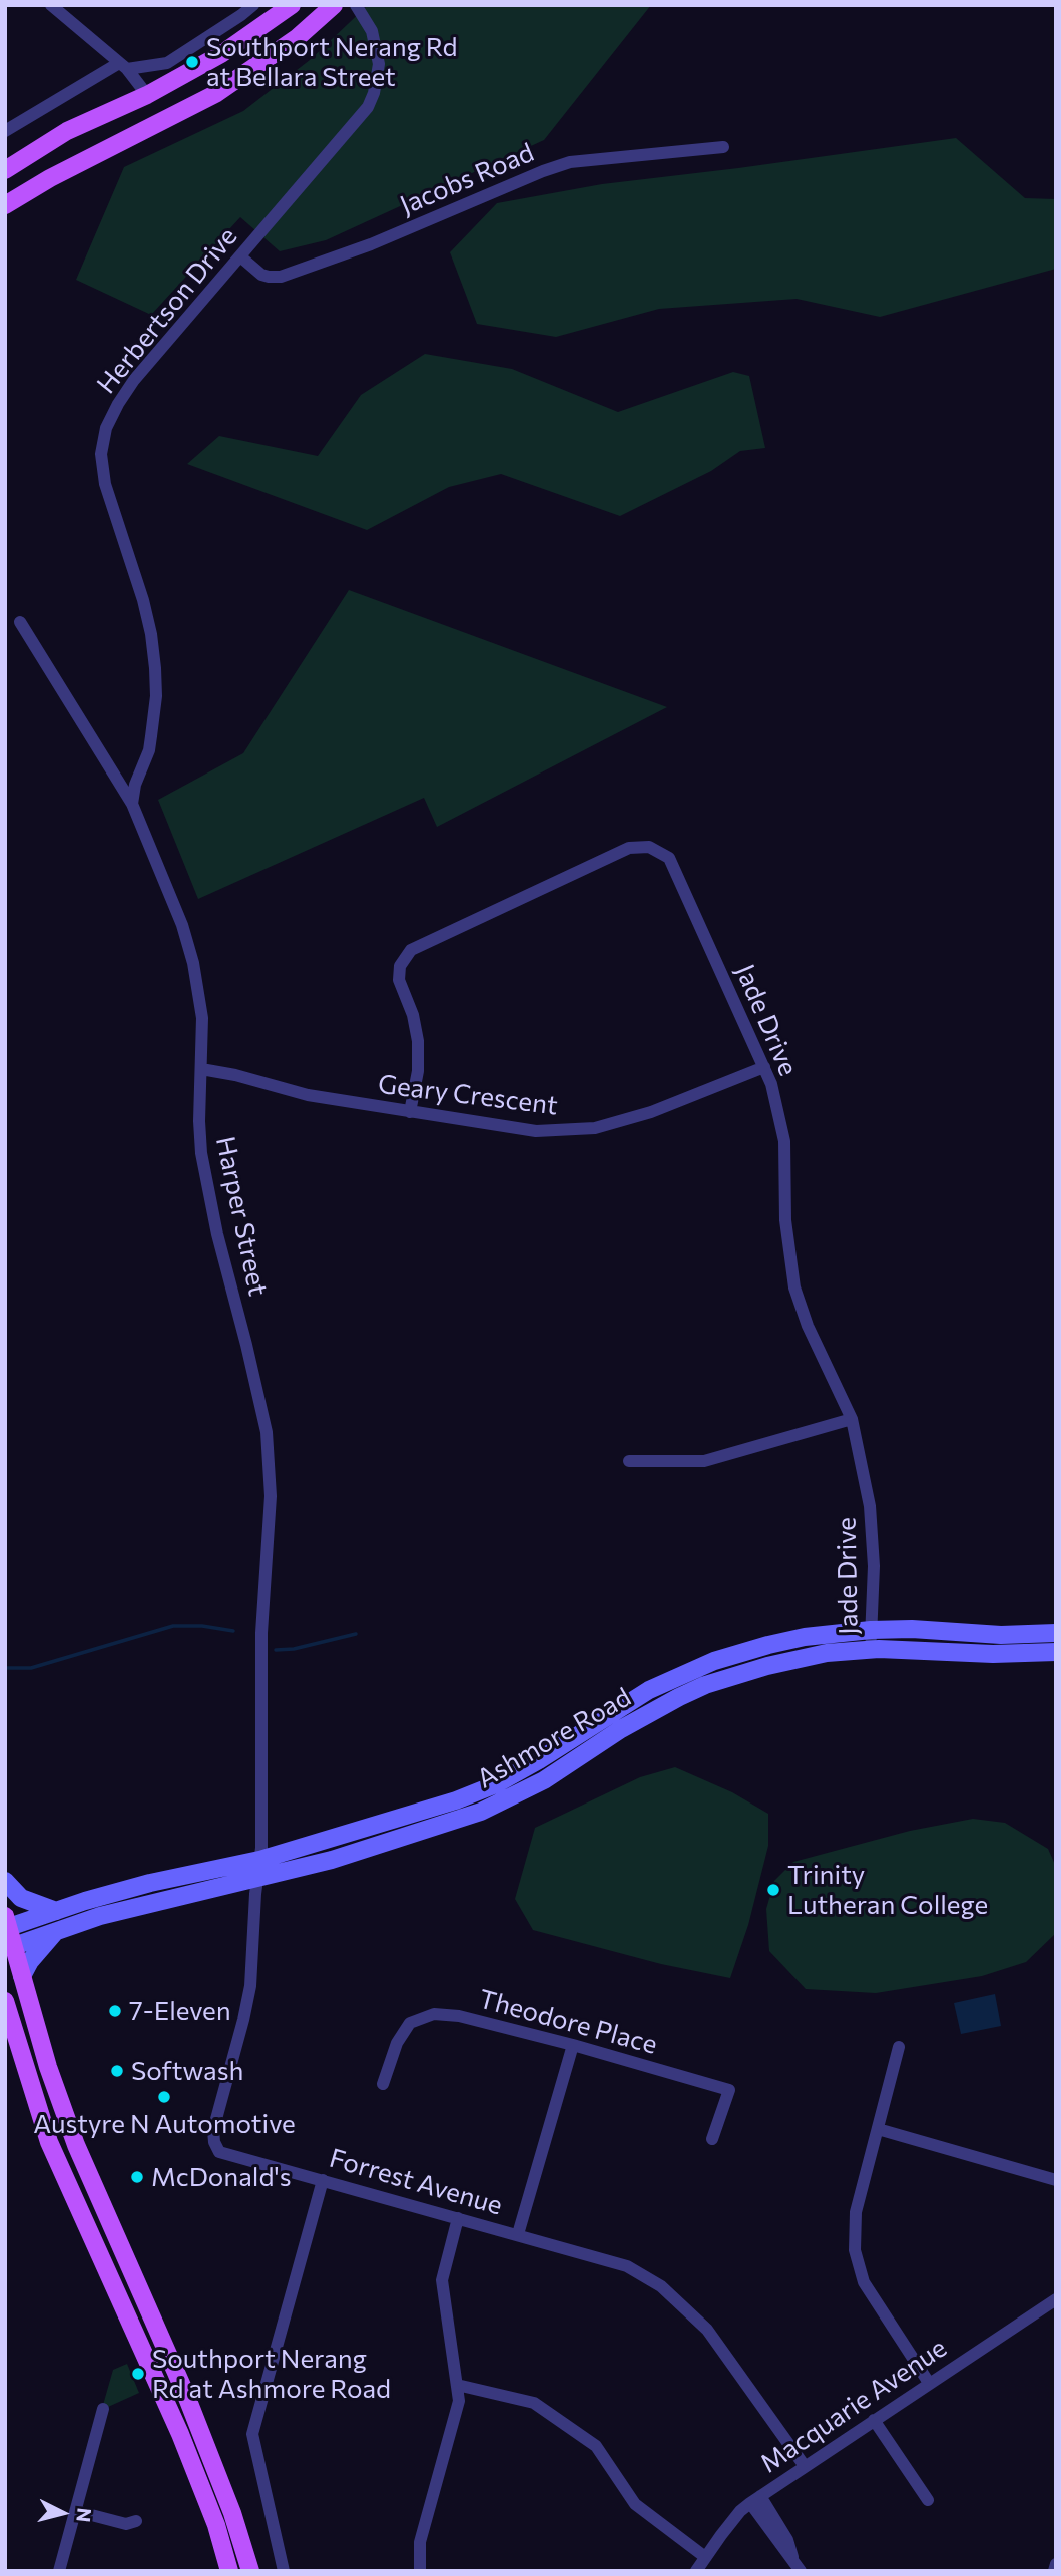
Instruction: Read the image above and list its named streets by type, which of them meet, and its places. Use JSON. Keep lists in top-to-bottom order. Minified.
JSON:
{"streets":{"main road":["Ashmore Road"],"street":["Jacobs Road","Herbertson Drive","Jade Drive","Geary Crescent","Harper Street","Theodore Place","Forrest Avenue","Macquarie Avenue"]},"crossings":[["Jacobs Road","Herbertson Drive"],["Herbertson Drive","Harper Street"],["Jade Drive","Geary Crescent"],["Jade Drive","Ashmore Road"],["Geary Crescent","Harper Street"],["Harper Street","Ashmore Road"],["Harper Street","Forrest Avenue"],["Ashmore Road","Forrest Avenue"],["Forrest Avenue","Macquarie Avenue"]],"places":["Southport Nerang Rd at Bellara Street","Trinity Lutheran College","7-Eleven","Softwash","Austyre N Automotive","McDonald's","Southport Nerang Rd at Ashmore Road"],"north":"right"}
